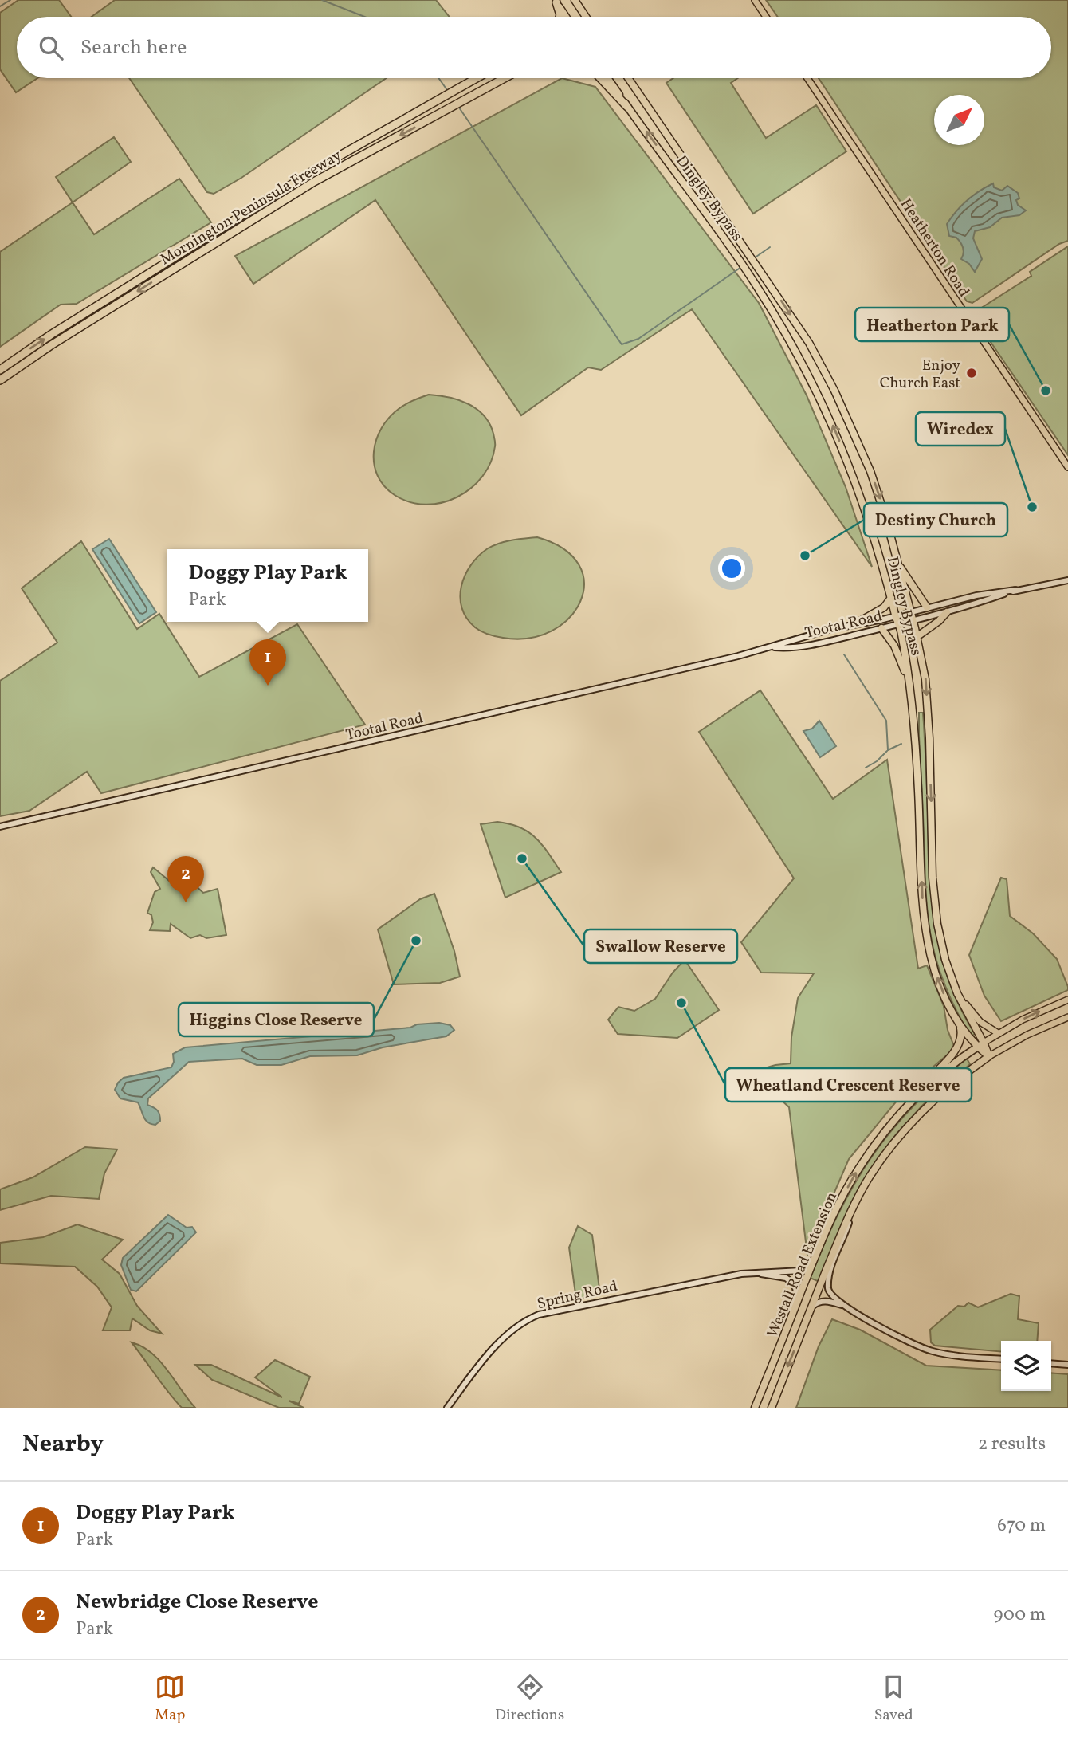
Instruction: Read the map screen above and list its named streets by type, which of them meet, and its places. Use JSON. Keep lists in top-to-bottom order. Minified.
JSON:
{"streets":{"highway":["Dingley Bypass","Mornington Peninsula Freeway","Westall Road Extension"],"main road":["Heatherton Road","Tootal Road","Spring Road"]},"crossings":[["Dingley Bypass","Tootal Road"],["Dingley Bypass","Westall Road Extension"],["Westall Road Extension","Spring Road"]],"places":["Enjoy Church East","Heatherton Park","Wiredex","Destiny Church","Swallow Reserve","Higgins Close Reserve","Wheatland Crescent Reserve"],"north":"top right","page":{"search":"Search here","popup":["Doggy Play Park","Park"],"pins":["1","2"],"heading":["Nearby","2 results"],"list":[{"mark":"1","name":"Doggy Play Park","note":"Park","value":"670 m"},{"mark":"2","name":"Newbridge Close Reserve","note":"Park","value":"900 m"}],"nav":["Map","Directions","Saved"]}}
